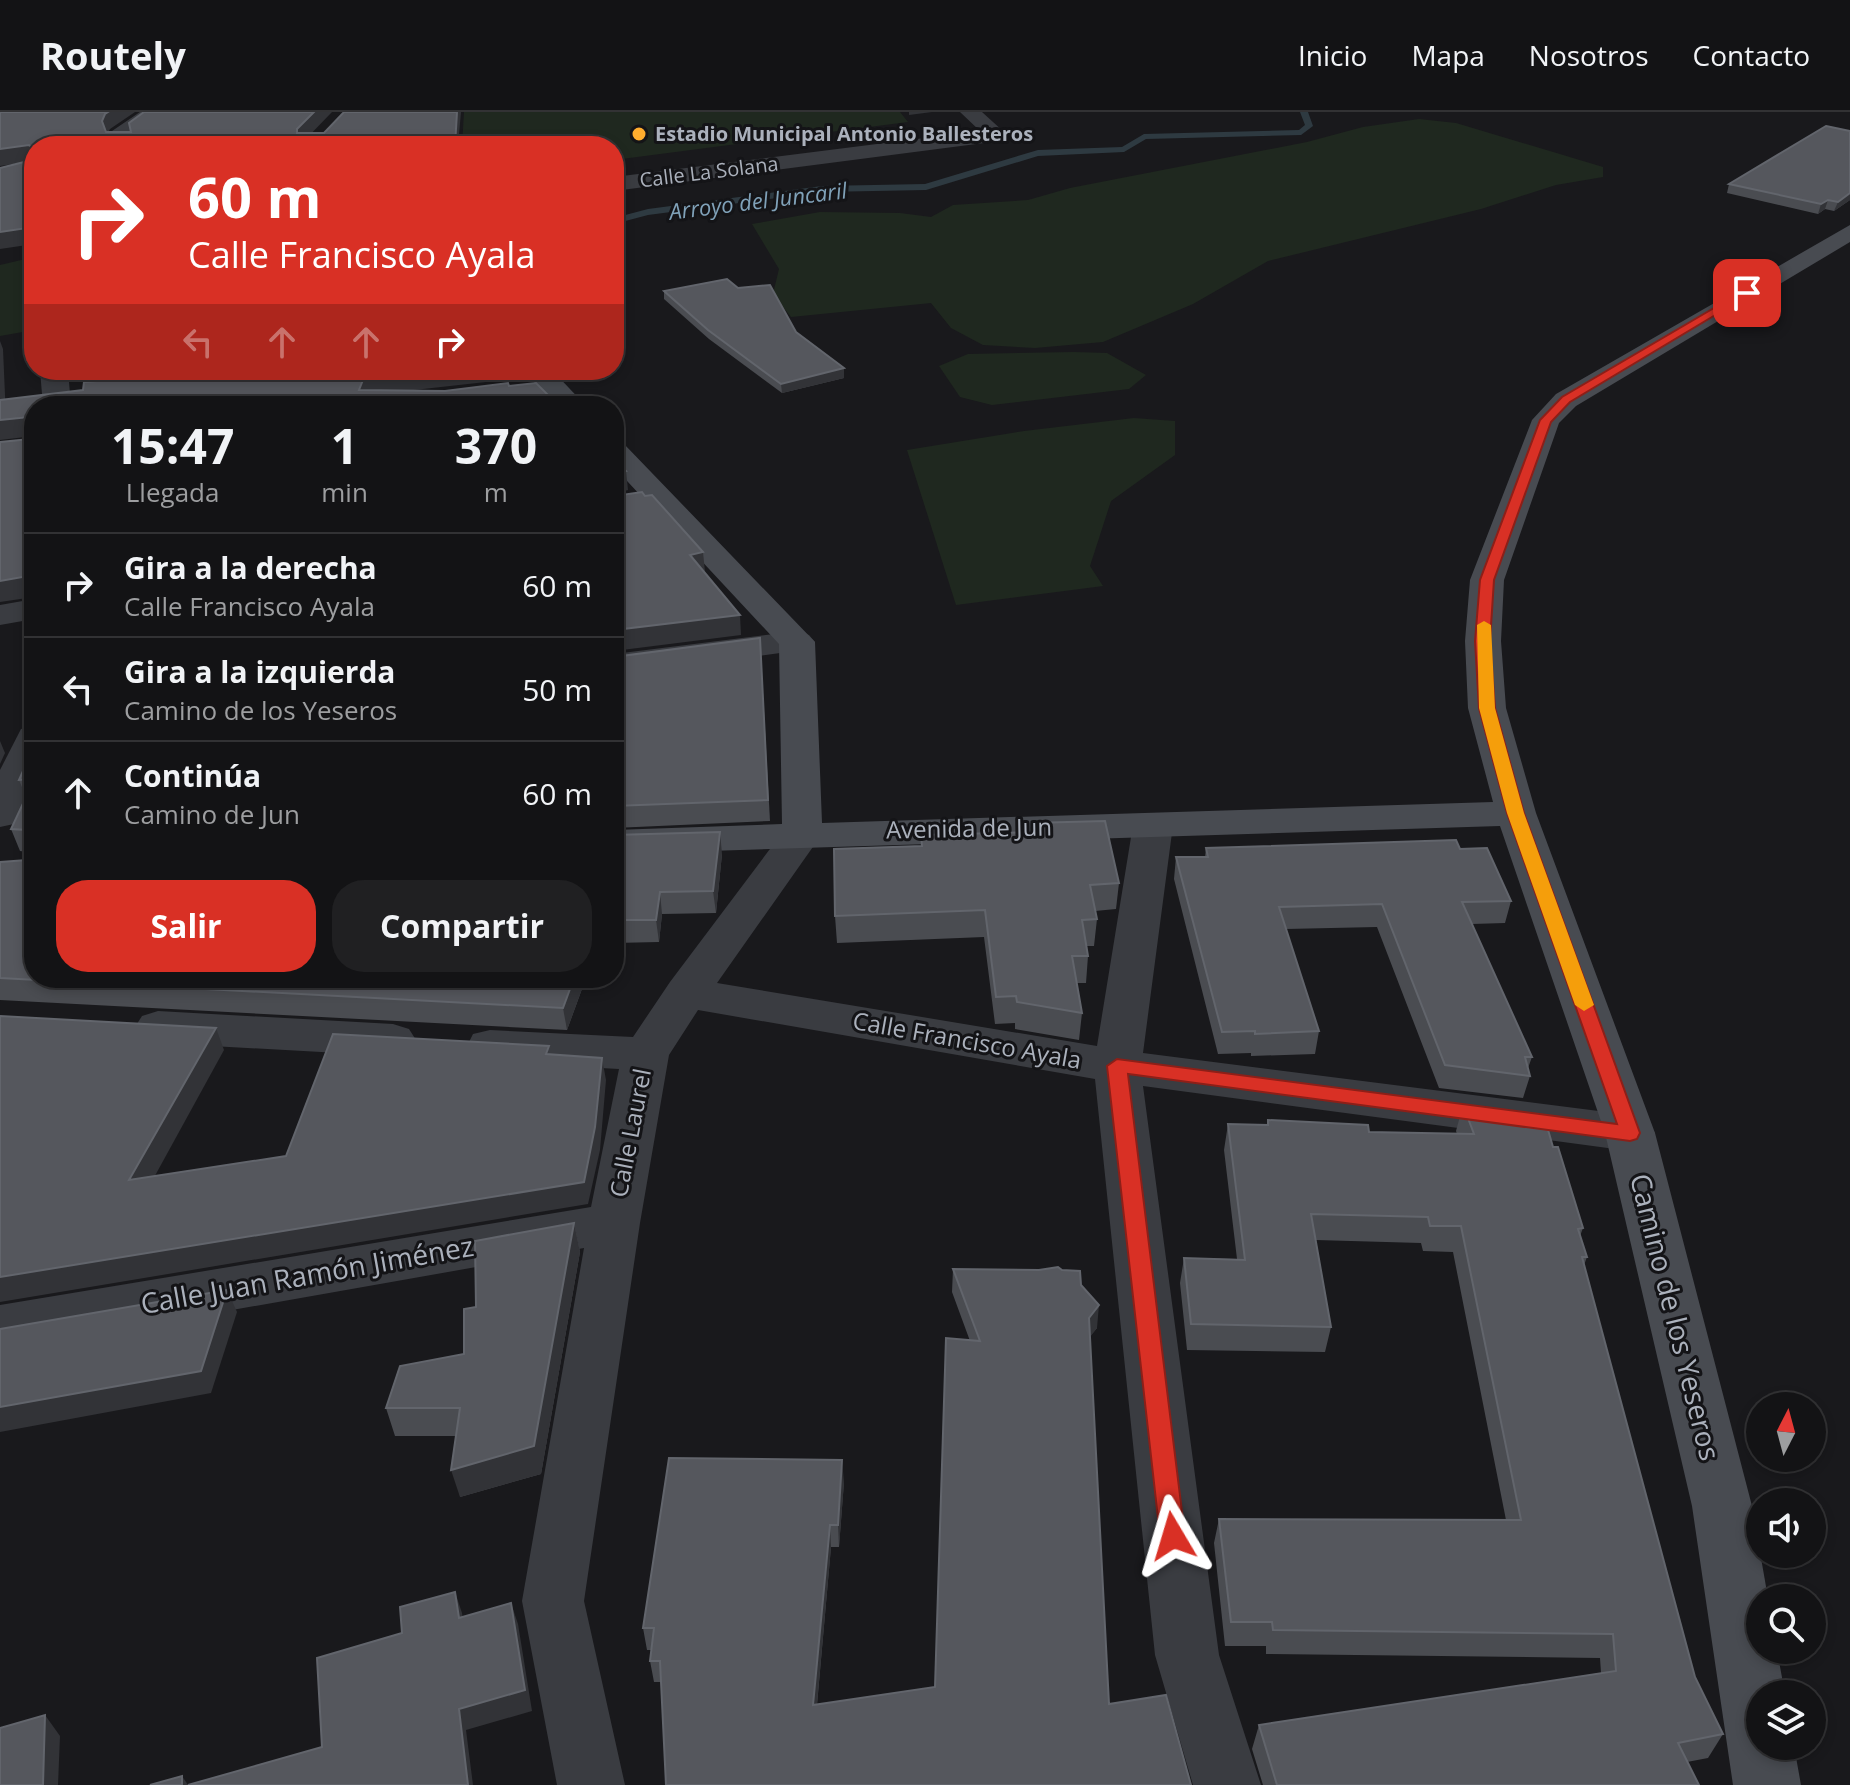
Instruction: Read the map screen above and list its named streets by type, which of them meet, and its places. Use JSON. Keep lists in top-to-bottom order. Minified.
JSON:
{"streets":{"street":["Calle La Solana","Avenida de Jun","Calle Francisco Ayala","Calle Laurel","Calle Juan Ramón Jiménez","Camino de los Yeseros"]},"crossings":[["Avenida de Jun","Calle Laurel"],["Avenida de Jun","Camino de los Yeseros"],["Calle Francisco Ayala","Calle Laurel"],["Calle Francisco Ayala","Camino de los Yeseros"],["Calle Laurel","Calle Juan Ramón Jiménez"]],"water":["Arroyo del Juncaril"],"places":["Estadio Municipal Antonio Ballesteros"],"north":"top","page":{"header":"Routely","nav":["Inicio","Mapa","Nosotros","Contacto"],"turn":["60 m","Calle Francisco Ayala"],"eta":["15:47","Llegada","1","min","370","m"],"list":[{"name":"Gira a la derecha","note":"Calle Francisco Ayala","value":"60 m"},{"name":"Gira a la izquierda","note":"Camino de los Yeseros","value":"50 m"},{"name":"Continúa","note":"Camino de Jun","value":"60 m"}],"buttons":["Salir","Compartir"]}}
